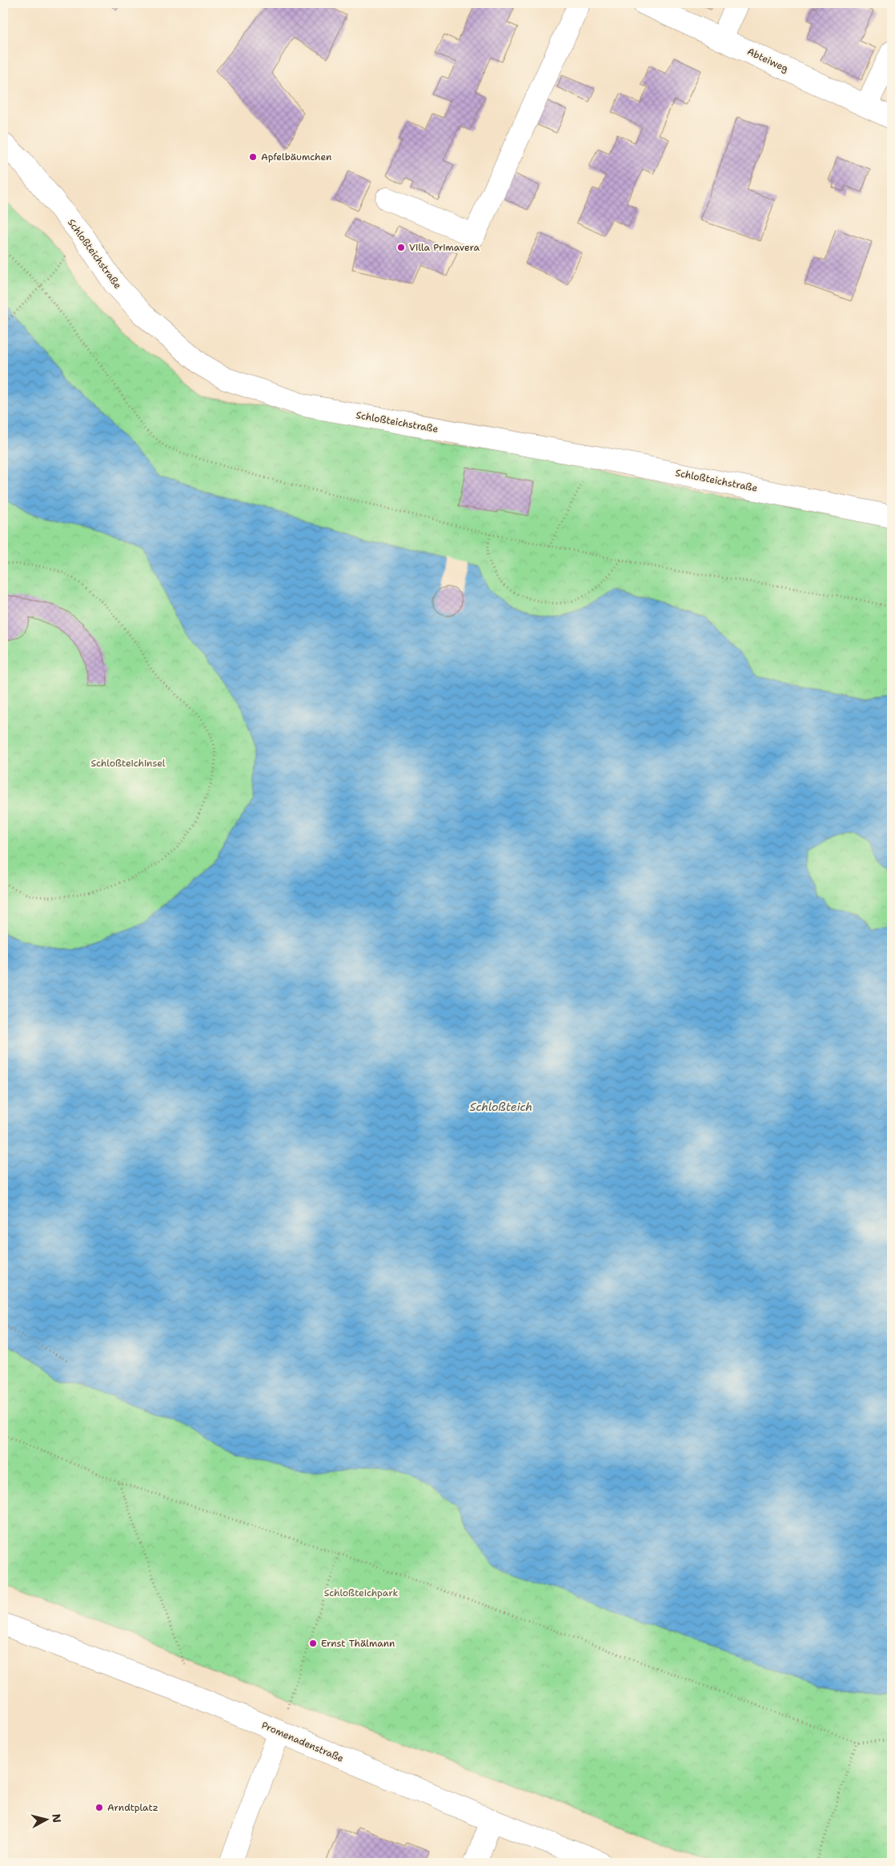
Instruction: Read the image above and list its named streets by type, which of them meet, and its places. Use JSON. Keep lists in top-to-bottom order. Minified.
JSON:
{"streets":{"street":["Abteiweg","Schloßteichstraße","Promenadenstraße"]},"water":["Schloßteich"],"parks":["Schloßteichinsel","Schloßteichpark"],"places":["Apfelbäumchen","Villa Primavera","Ernst Thälmann","Arndtplatz"],"north":"right"}
